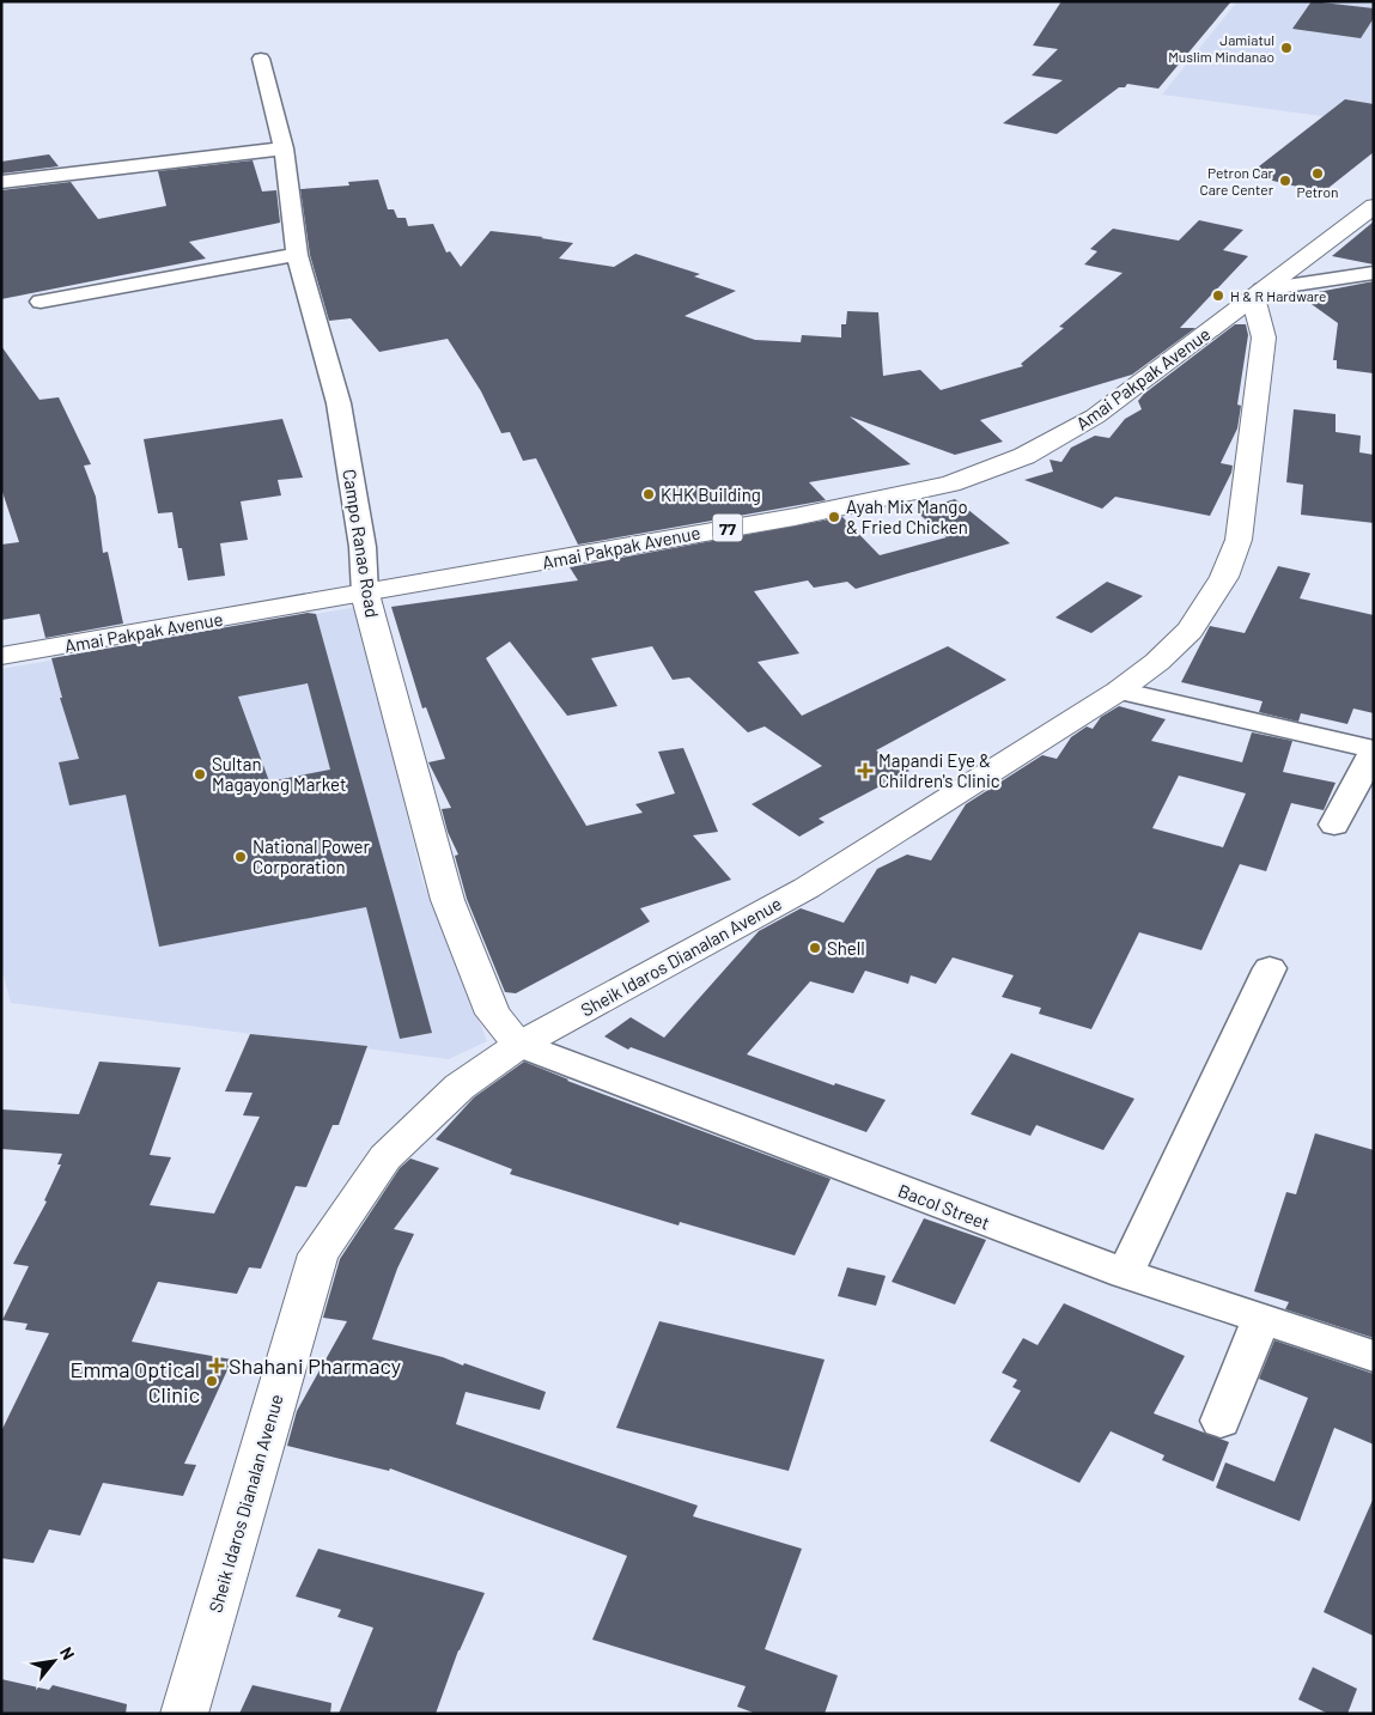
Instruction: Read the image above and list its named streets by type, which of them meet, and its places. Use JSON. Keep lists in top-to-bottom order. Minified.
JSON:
{"streets":{"main road":["Amai Pakpak Avenue","77","Campo Ranao Road","Sheik Idaros Dianalan Avenue"],"street":["Bacol Street"]},"crossings":[["Amai Pakpak Avenue","Campo Ranao Road"],["Amai Pakpak Avenue","Sheik Idaros Dianalan Avenue"],["Campo Ranao Road","Sheik Idaros Dianalan Avenue"],["Campo Ranao Road","Bacol Street"],["Sheik Idaros Dianalan Avenue","Bacol Street"]],"places":{"other":["Jamiatul Muslim Mindanao","Petron","Petron Car Care Center","H & R Hardware","KHK Building","Ayah Mix Mango & Fried Chicken","Sultan Magayong Market","National Power Corporation","Shell","Emma Optical Clinic"],"health":["Mapandi Eye & Children's Clinic","Shahani Pharmacy"]},"north":"top right"}
